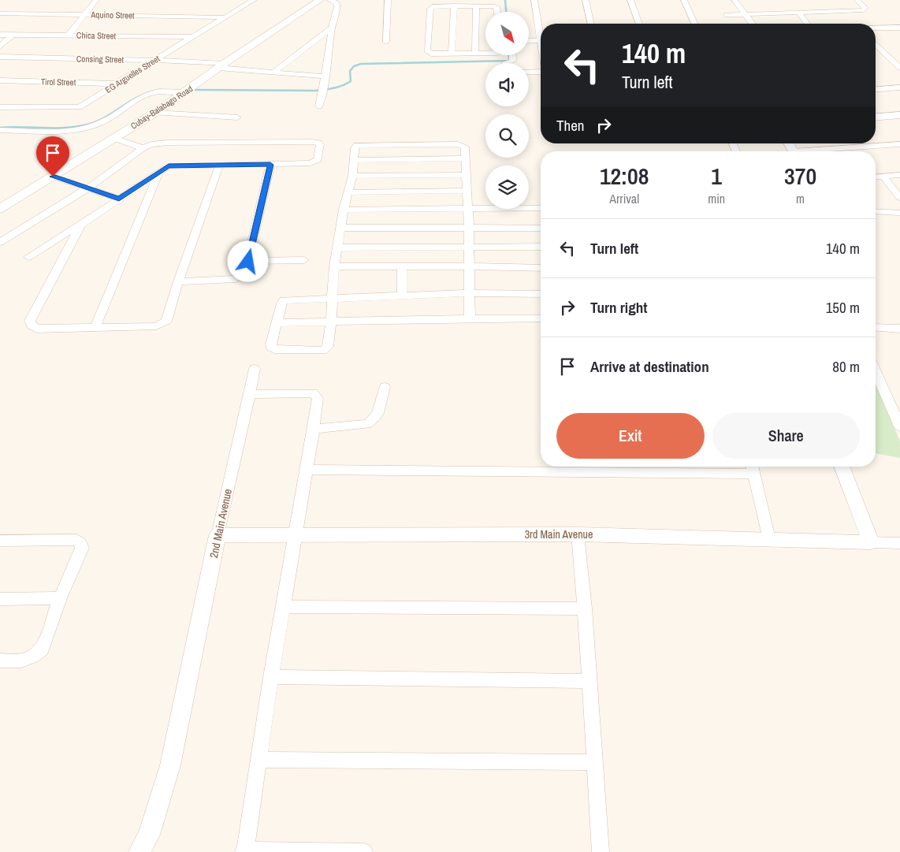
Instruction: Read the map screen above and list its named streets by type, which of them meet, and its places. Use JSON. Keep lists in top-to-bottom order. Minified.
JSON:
{"streets":{"main road":["Cubay-Balabago Road"],"street":["Aquino Street","Chica Street","Consing Street","EG Arguelles Street","Tirol Street","2nd Main Avenue","3rd Main Avenue"]},"crossings":[["Aquino Street","EG Arguelles Street"],["Chica Street","EG Arguelles Street"],["Consing Street","EG Arguelles Street"],["Consing Street","Cubay-Balabago Road"],["EG Arguelles Street","Tirol Street"],["2nd Main Avenue","3rd Main Avenue"]],"north":"bottom right","page":{"turn":["140 m","Turn left"],"then":"Then","eta":["12:08","Arrival","1","min","370","m"],"list":[{"name":"Turn left","value":"140 m"},{"name":"Turn right","value":"150 m"},{"name":"Arrive at destination","value":"80 m"}],"buttons":["Exit","Share"]}}
